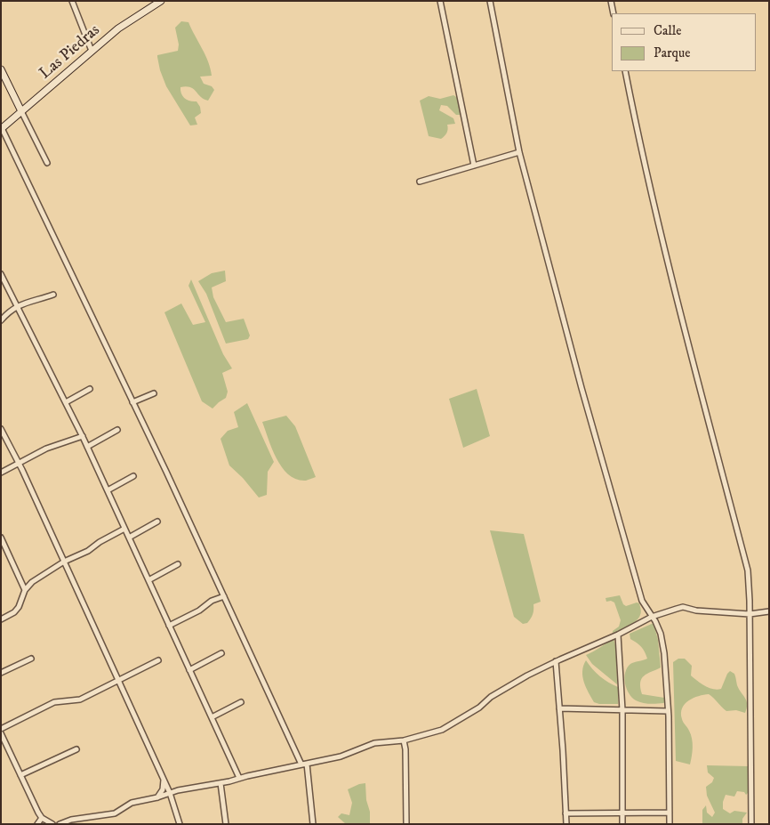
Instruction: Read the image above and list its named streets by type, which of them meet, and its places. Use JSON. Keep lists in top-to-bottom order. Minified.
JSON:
{"streets":{"street":["Las Piedras"]},"legend":["Calle","Parque"]}
